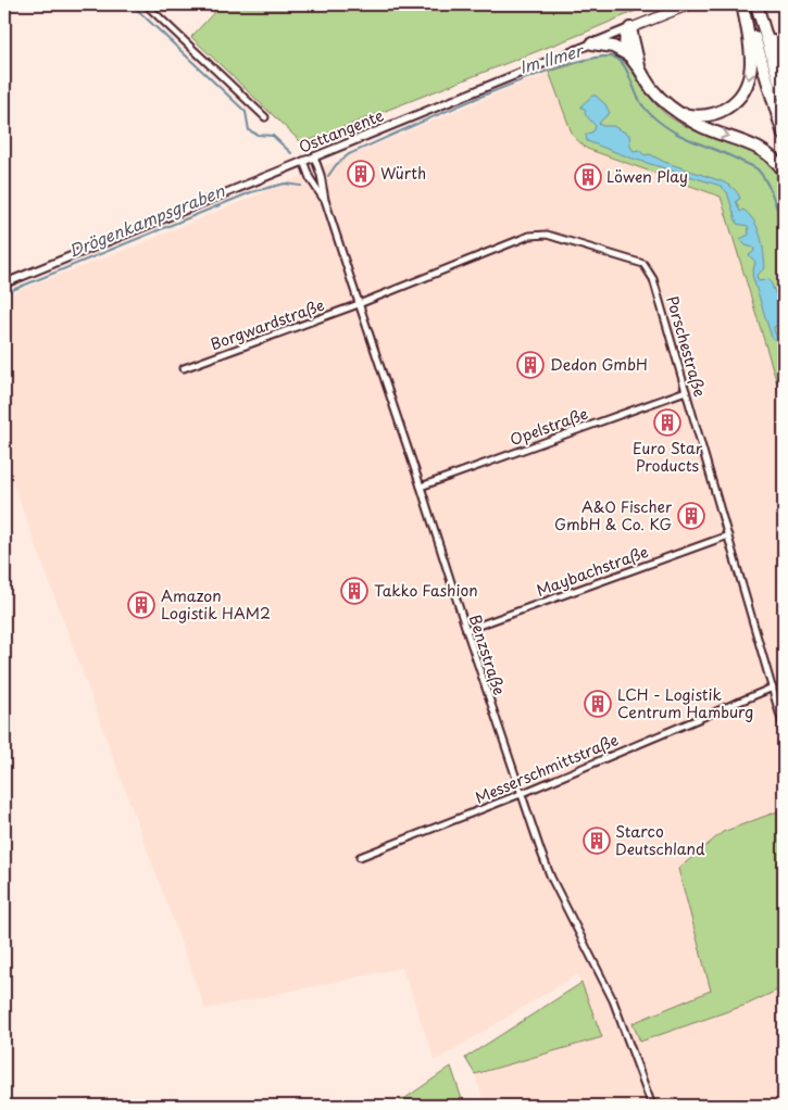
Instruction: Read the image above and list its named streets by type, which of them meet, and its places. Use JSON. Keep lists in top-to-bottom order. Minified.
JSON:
{"streets":{"main road":["Osttangente"],"street":["Borgwardstraße","Porschestraße","Opelstraße","Maybachstraße","Benzstraße","Messerschmittstraße"]},"crossings":[["Osttangente","Benzstraße"],["Borgwardstraße","Porschestraße"],["Borgwardstraße","Benzstraße"],["Porschestraße","Opelstraße"],["Porschestraße","Maybachstraße"],["Porschestraße","Benzstraße"],["Porschestraße","Messerschmittstraße"],["Opelstraße","Benzstraße"],["Maybachstraße","Benzstraße"],["Benzstraße","Messerschmittstraße"]],"water":["Im Ilmer","Drögenkampsgraben"],"places":{"building":["Würth","Löwen Play","Dedon GmbH","Euro Star Products","A&O Fischer GmbH & Co. KG","Takko Fashion","Amazon Logistik HAM2","LCH - Logistik Centrum Hamburg","Starco Deutschland"]}}
